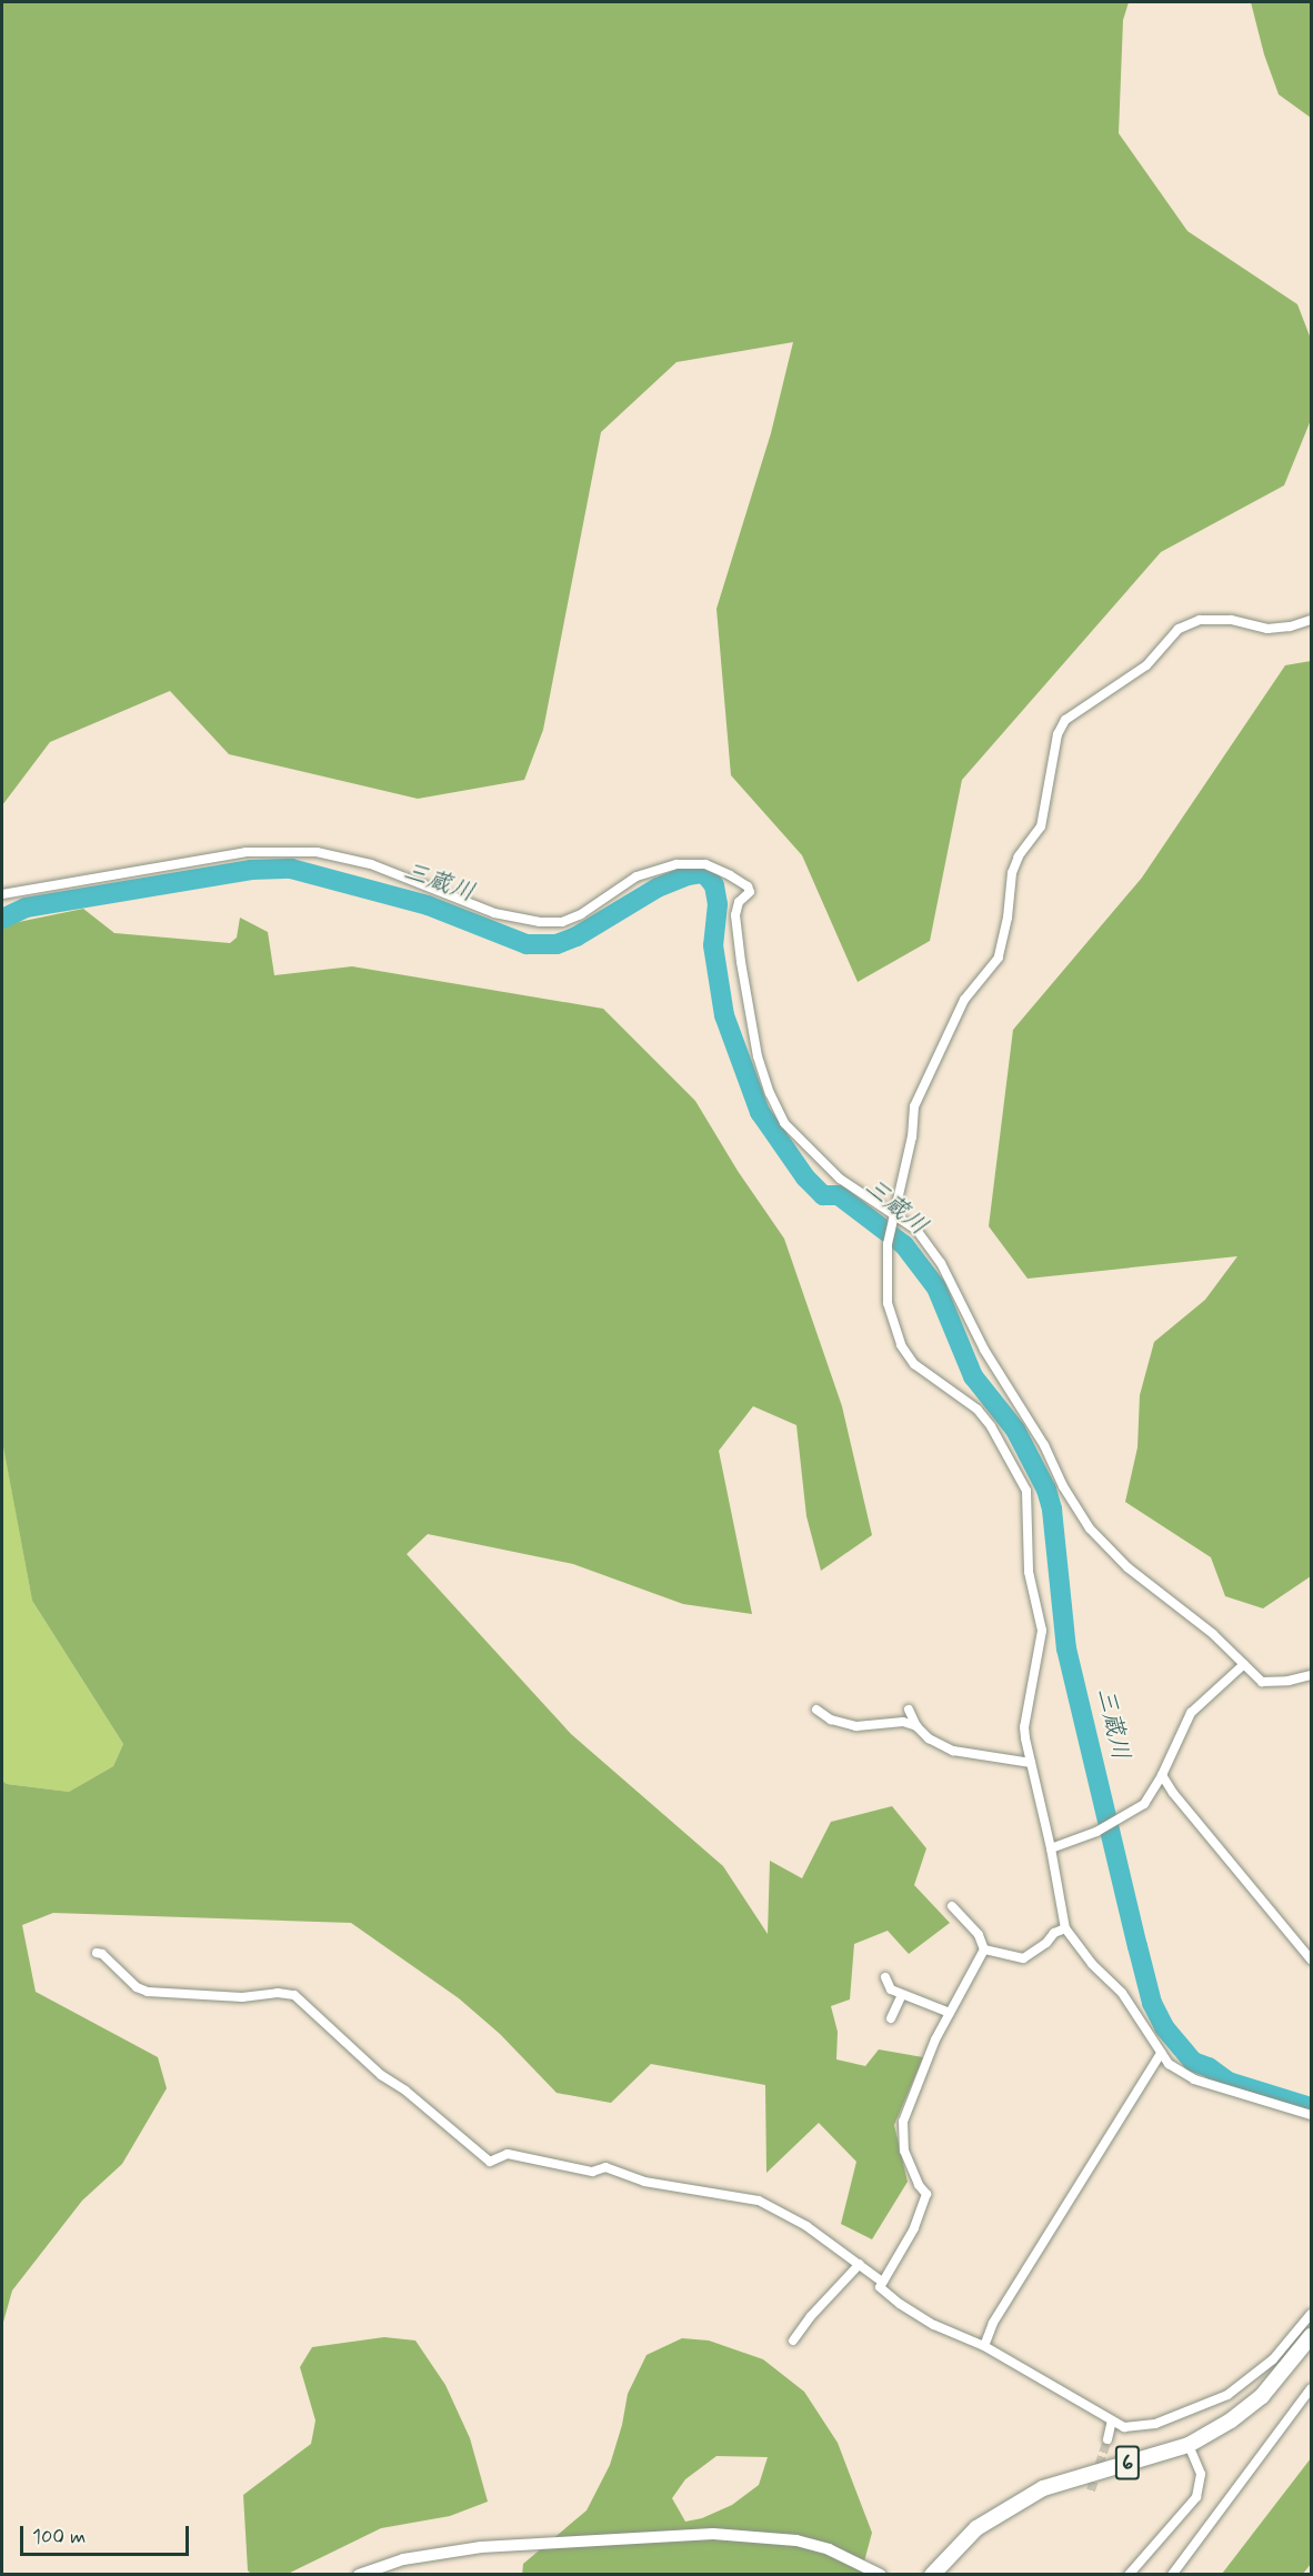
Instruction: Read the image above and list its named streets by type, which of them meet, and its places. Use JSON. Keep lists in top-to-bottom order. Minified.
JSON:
{"streets":{"main road":["6"]},"water":["三蔵川"],"scale_bar":"100 m"}
